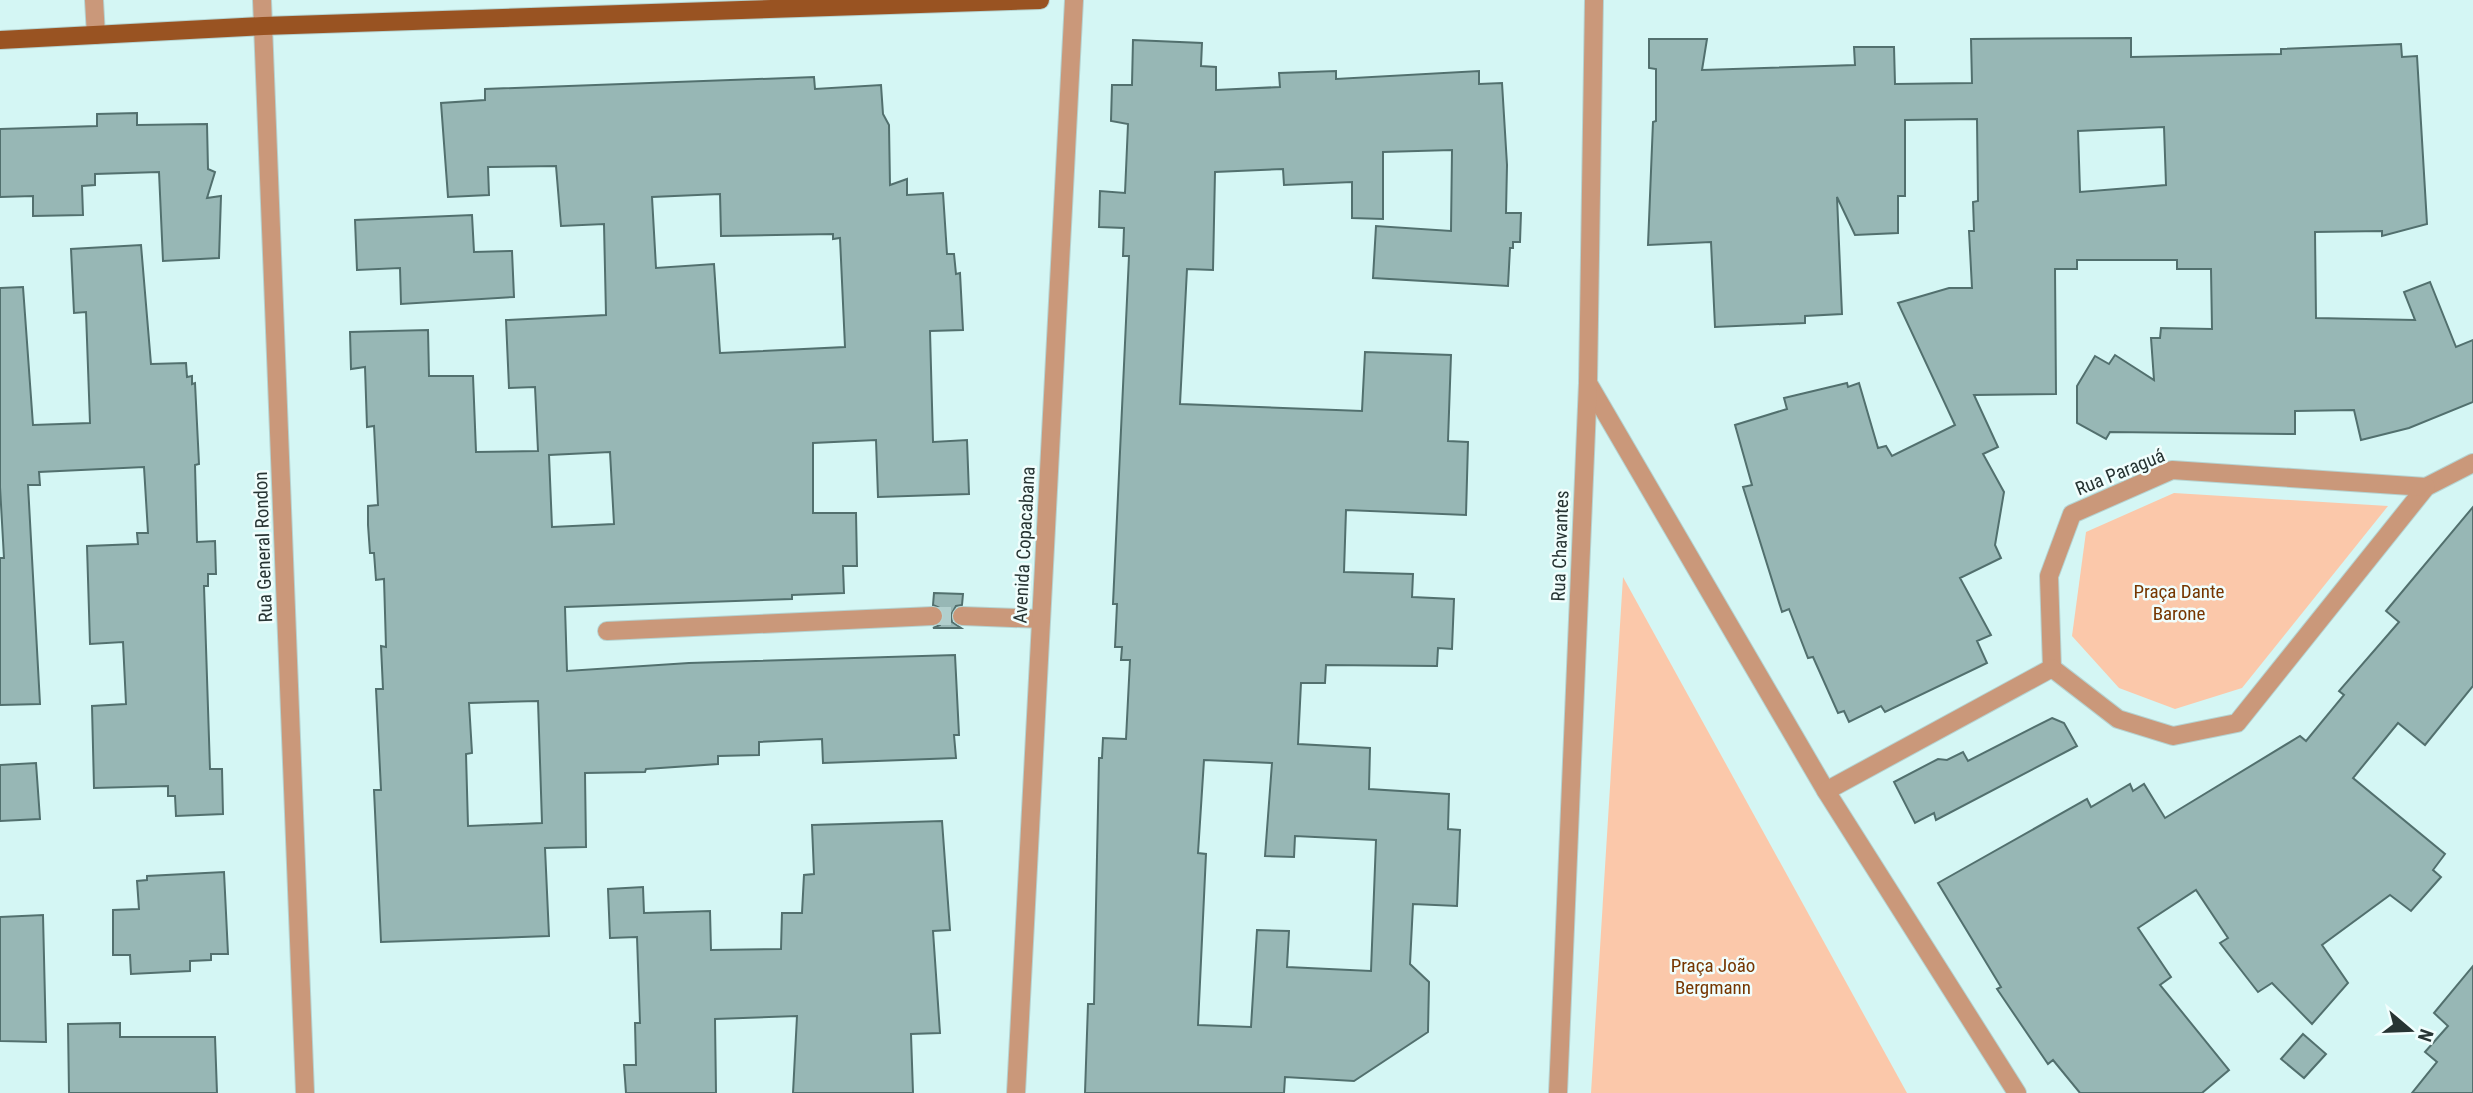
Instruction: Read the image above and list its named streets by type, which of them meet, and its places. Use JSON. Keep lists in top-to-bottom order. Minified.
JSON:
{"streets":{"street":["Rua Paraguá","Avenida Copacabana","Rua Chavantes","Rua General Rondon"]},"parks":["Praça Dante Barone","Praça João Bergmann"],"north":"right"}
